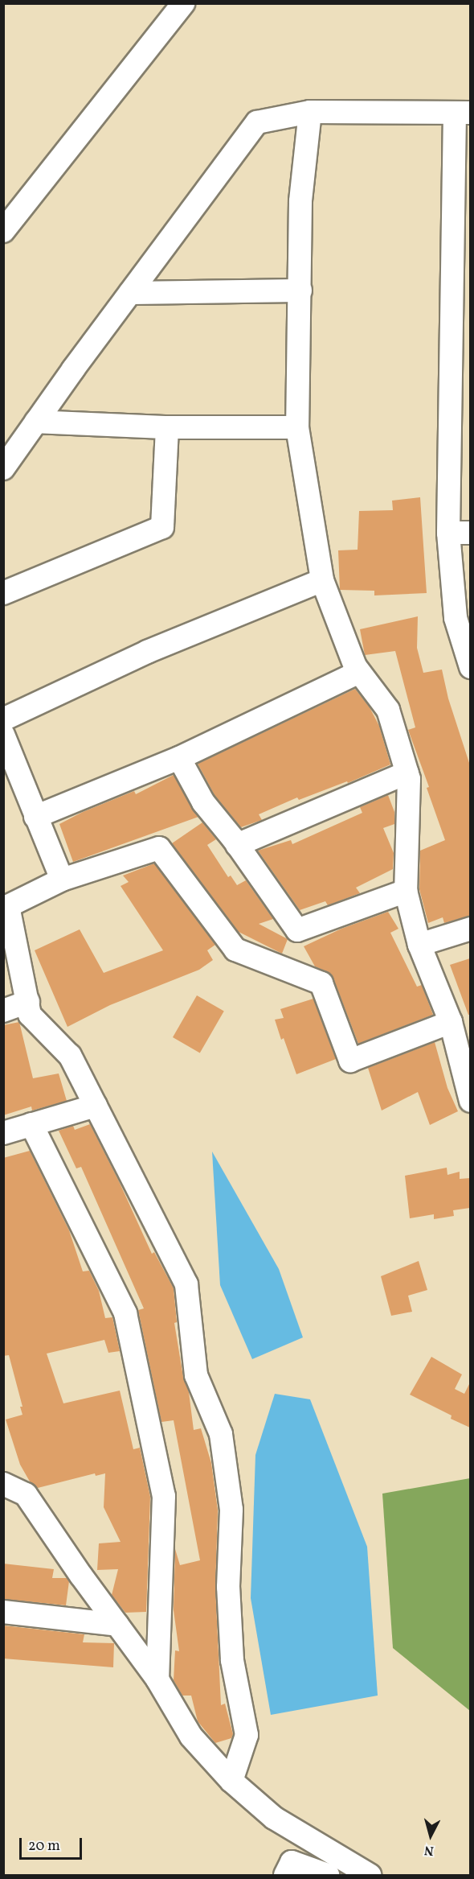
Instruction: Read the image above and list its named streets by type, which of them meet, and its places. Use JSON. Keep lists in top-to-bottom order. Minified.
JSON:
{"scale_bar":"20 m","north":"bottom"}
